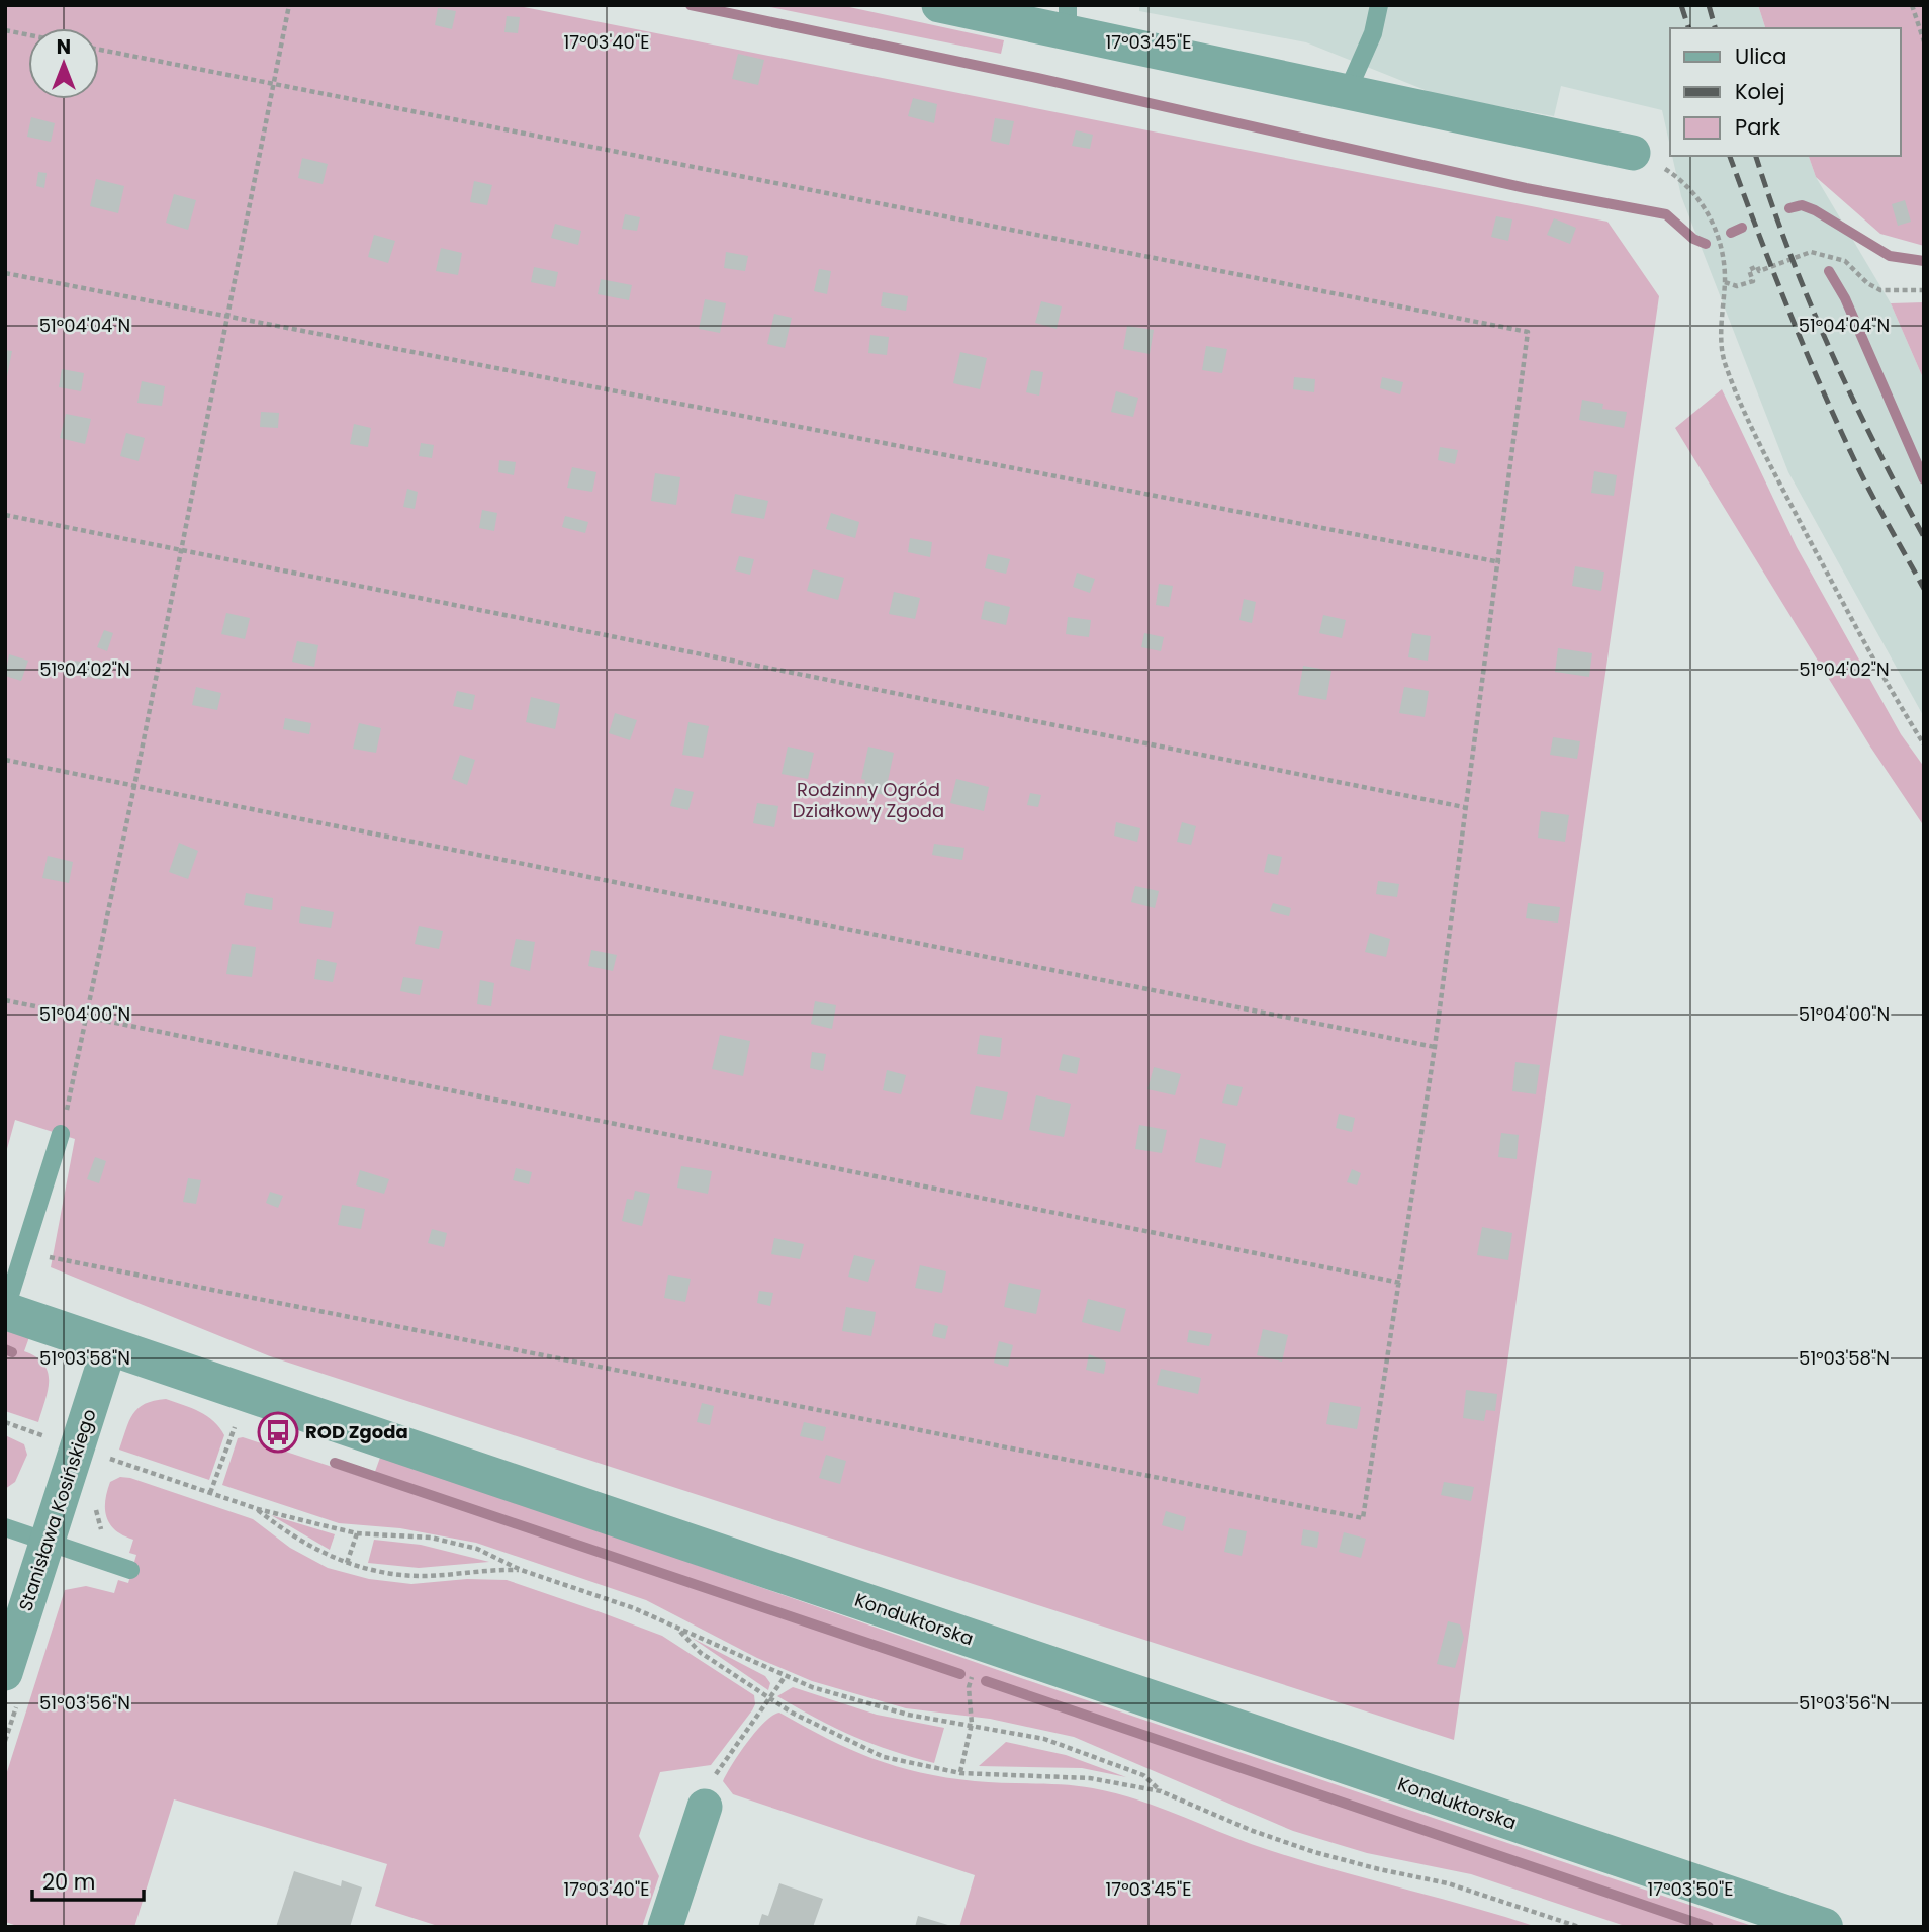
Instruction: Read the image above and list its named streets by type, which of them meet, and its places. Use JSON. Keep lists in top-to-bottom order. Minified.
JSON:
{"streets":{"street":["Stanisława Kosińskiego","Konduktorska"]},"crossings":[["Stanisława Kosińskiego","Konduktorska"]],"parks":["Rodzinny Ogród Działkowy Zgoda"],"places":{"bus stop":["ROD Zgoda"]},"legend":["Ulica","Kolej","Park"],"scale_bar":"20 m","north":"top","coordinates":["17°03'40\"E","17°03'45\"E","51°04'04\"N","51°04'02\"N","51°04'00\"N","51°03'58\"N","51°03'56\"N","17°03'50\"E"]}
